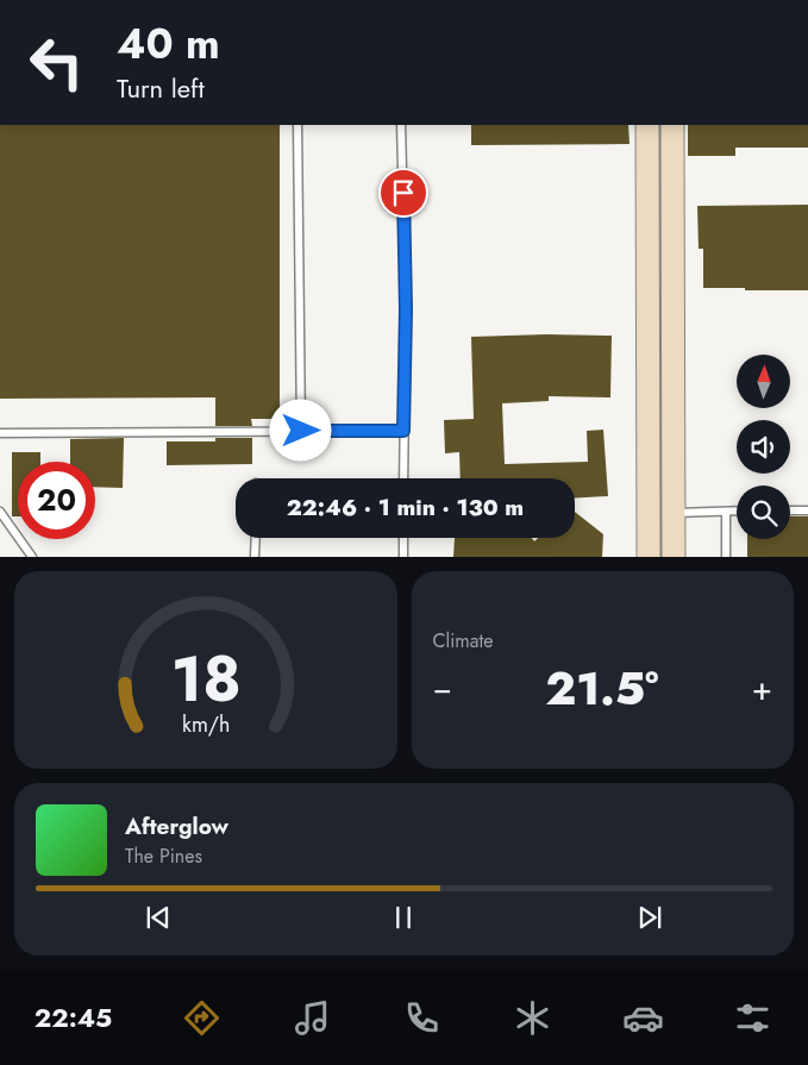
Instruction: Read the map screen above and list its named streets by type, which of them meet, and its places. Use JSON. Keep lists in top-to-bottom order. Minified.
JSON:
{"north":"top","page":{"turn":["40 m","Turn left"],"limit":"20","trip":"22:46 · 1 min · 130 m","tile":"Climate","heat":["−","21.5°","+"],"song":["Afterglow","The Pines"],"tabs":"22:45","gauge":["18","km/h"]}}
